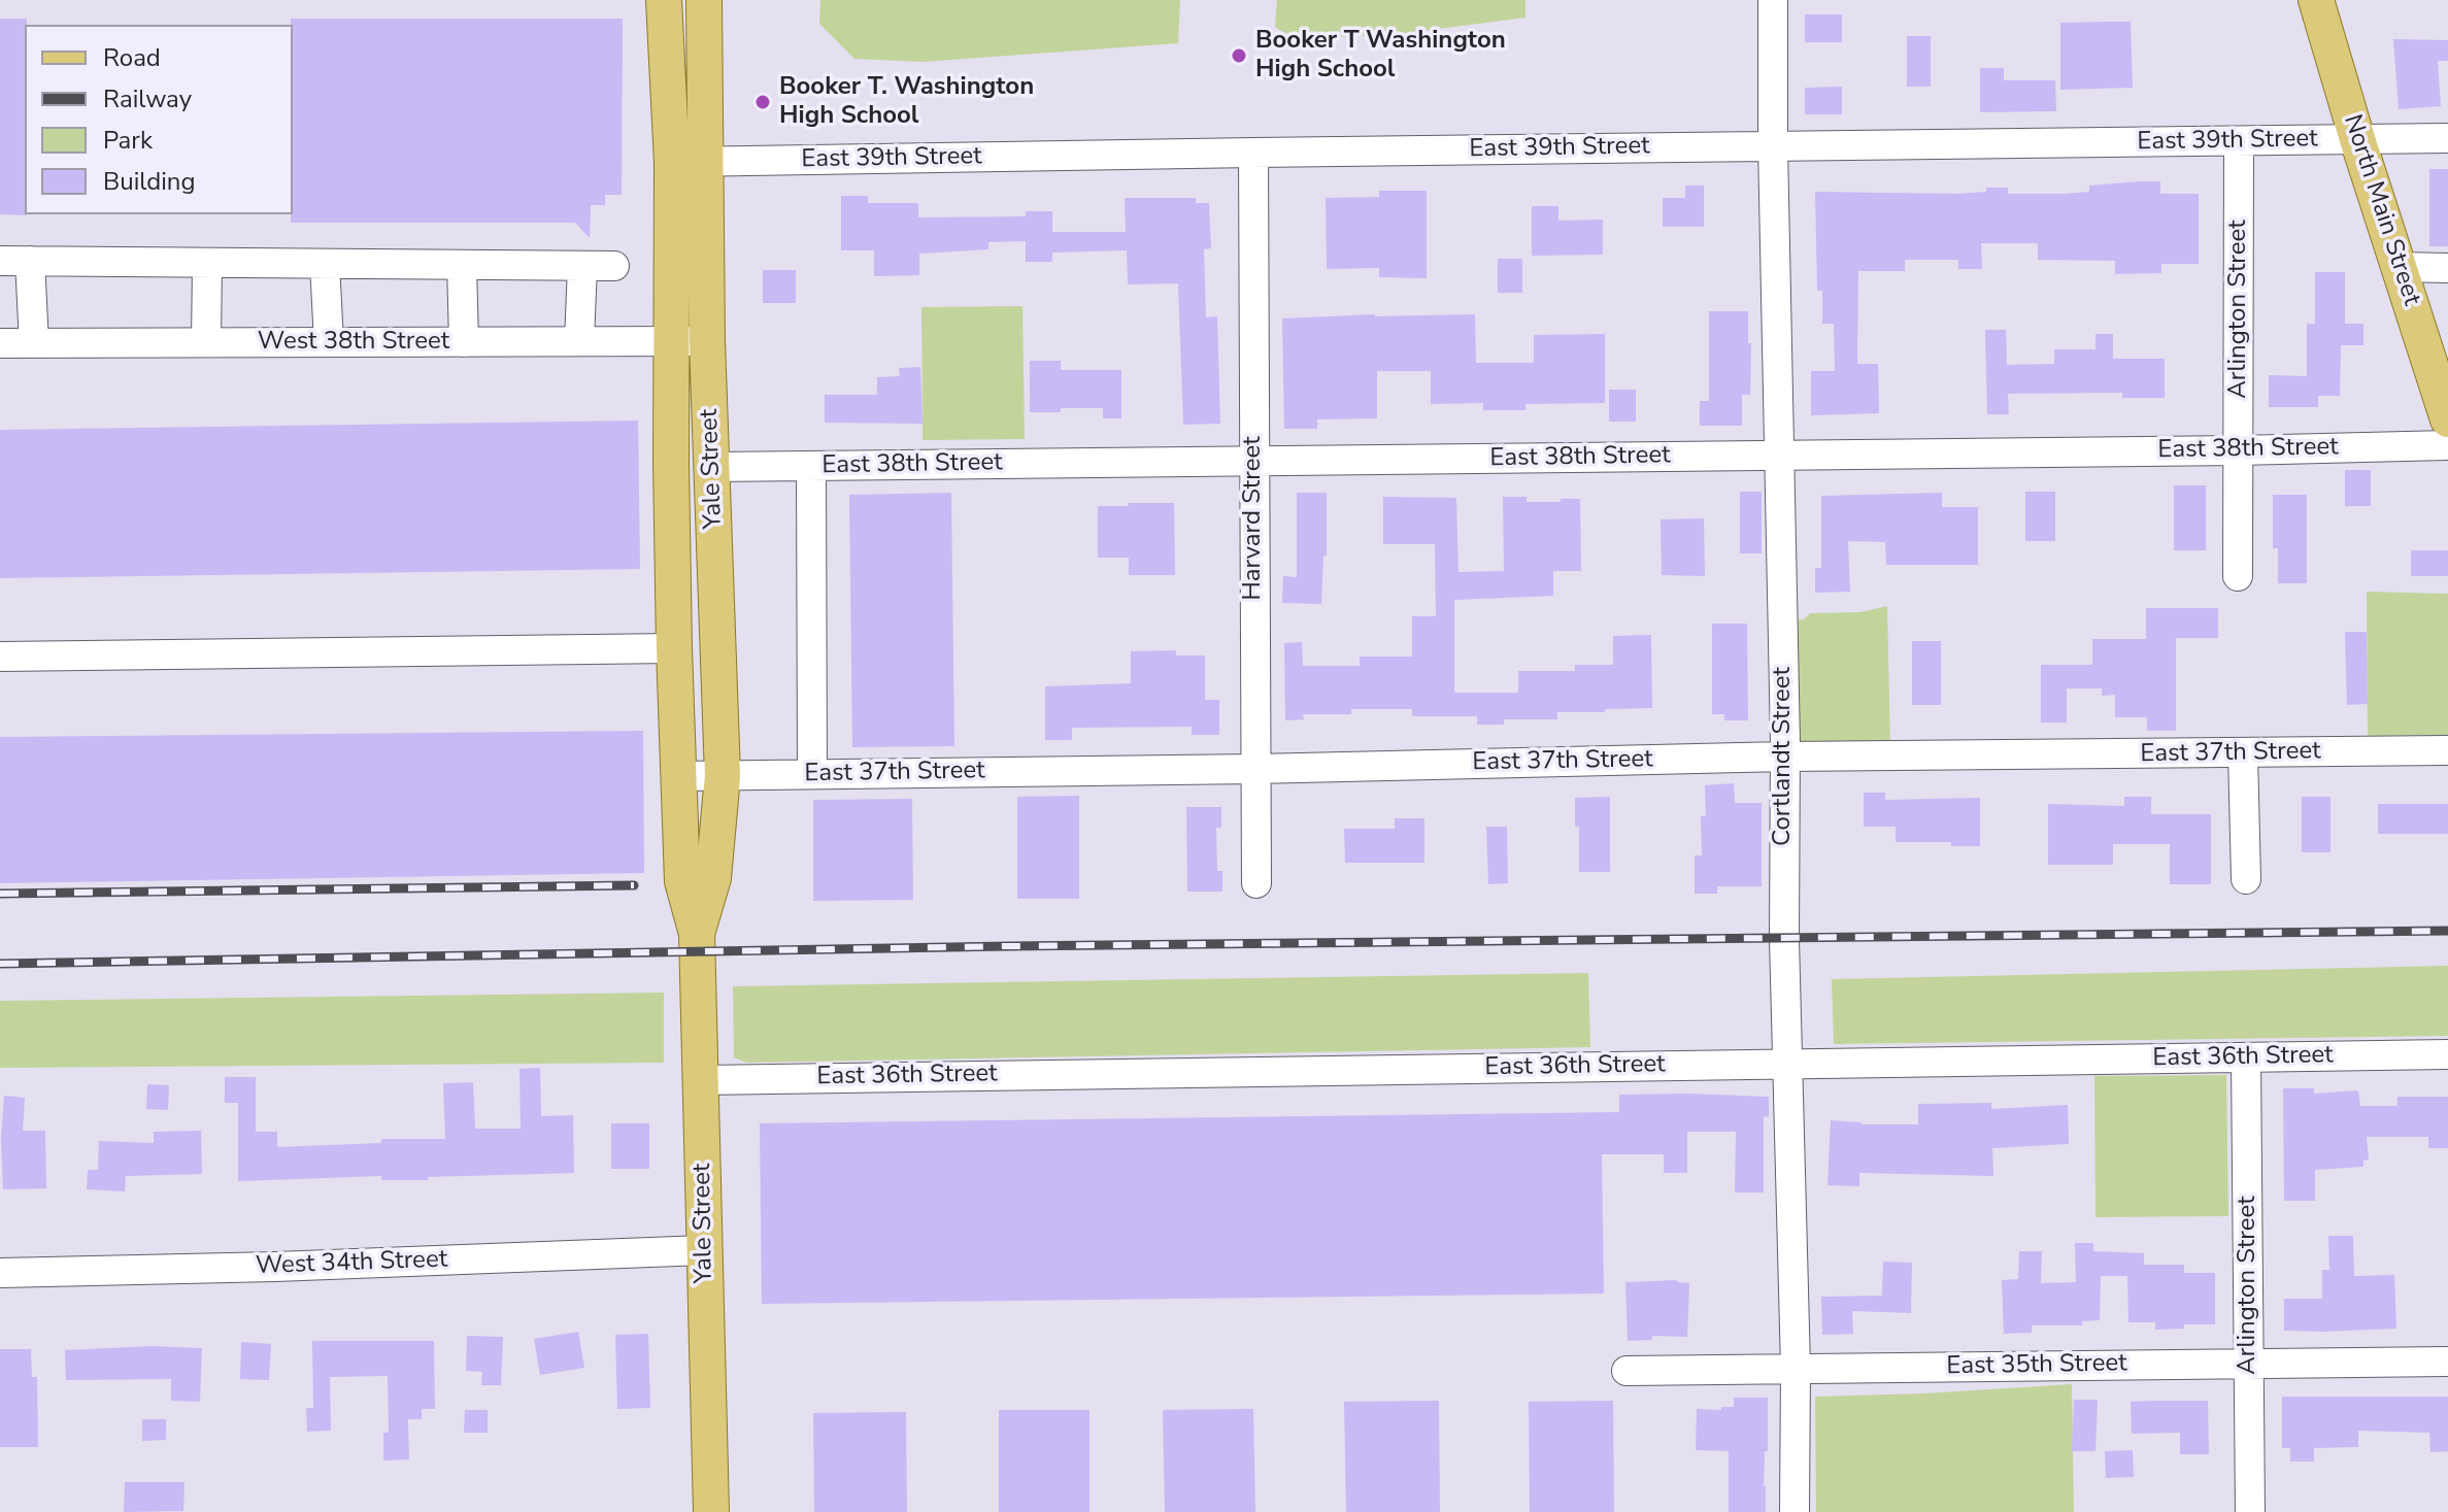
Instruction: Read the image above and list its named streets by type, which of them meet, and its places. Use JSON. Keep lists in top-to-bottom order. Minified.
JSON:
{"streets":{"main road":["North Main Street","Yale Street"],"street":["East 39th Street","Arlington Street","West 38th Street","East 38th Street","Harvard Street","East 37th Street","Cortlandt Street","East 36th Street","West 34th Street","East 35th Street"]},"crossings":[["East 39th Street","North Main Street"],["East 39th Street","Arlington Street"],["East 39th Street","Yale Street"],["East 39th Street","Harvard Street"],["East 39th Street","Cortlandt Street"],["Arlington Street","East 38th Street"],["Arlington Street","East 36th Street"],["Arlington Street","East 35th Street"],["West 38th Street","Yale Street"],["East 38th Street","Yale Street"],["East 38th Street","Harvard Street"],["East 38th Street","Cortlandt Street"],["Yale Street","East 37th Street"],["Yale Street","East 36th Street"],["Yale Street","West 34th Street"],["Harvard Street","East 37th Street"],["East 37th Street","Cortlandt Street"],["Cortlandt Street","East 36th Street"],["Cortlandt Street","East 35th Street"]],"places":["Booker T Washington High School","Booker T. Washington High School"],"legend":["Road","Railway","Park","Building"]}
